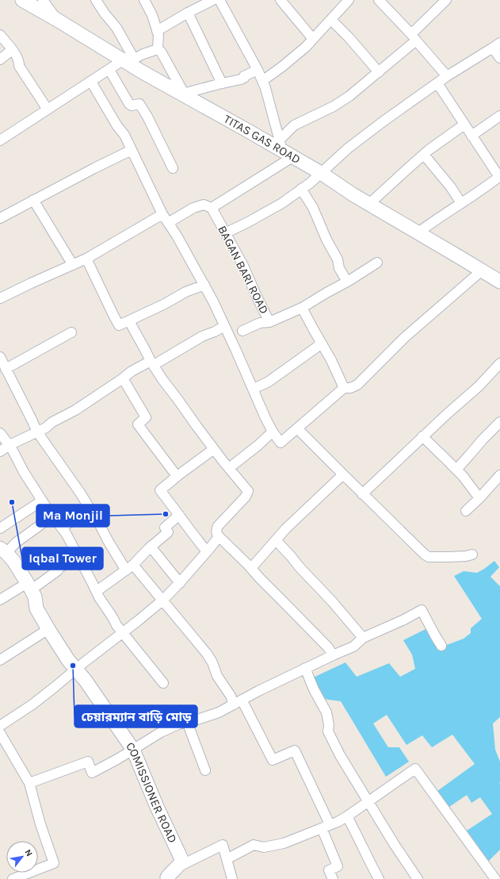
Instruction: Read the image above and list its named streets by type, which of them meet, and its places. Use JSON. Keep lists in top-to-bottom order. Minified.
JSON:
{"streets":{"street":["TITAS GAS ROAD","BAGAN BARI ROAD","COMISSIONER ROAD"]},"places":["Iqbal Tower","Ma Monjil","চেয়ারম্যান বাড়ি মোড়"],"north":"top right"}
